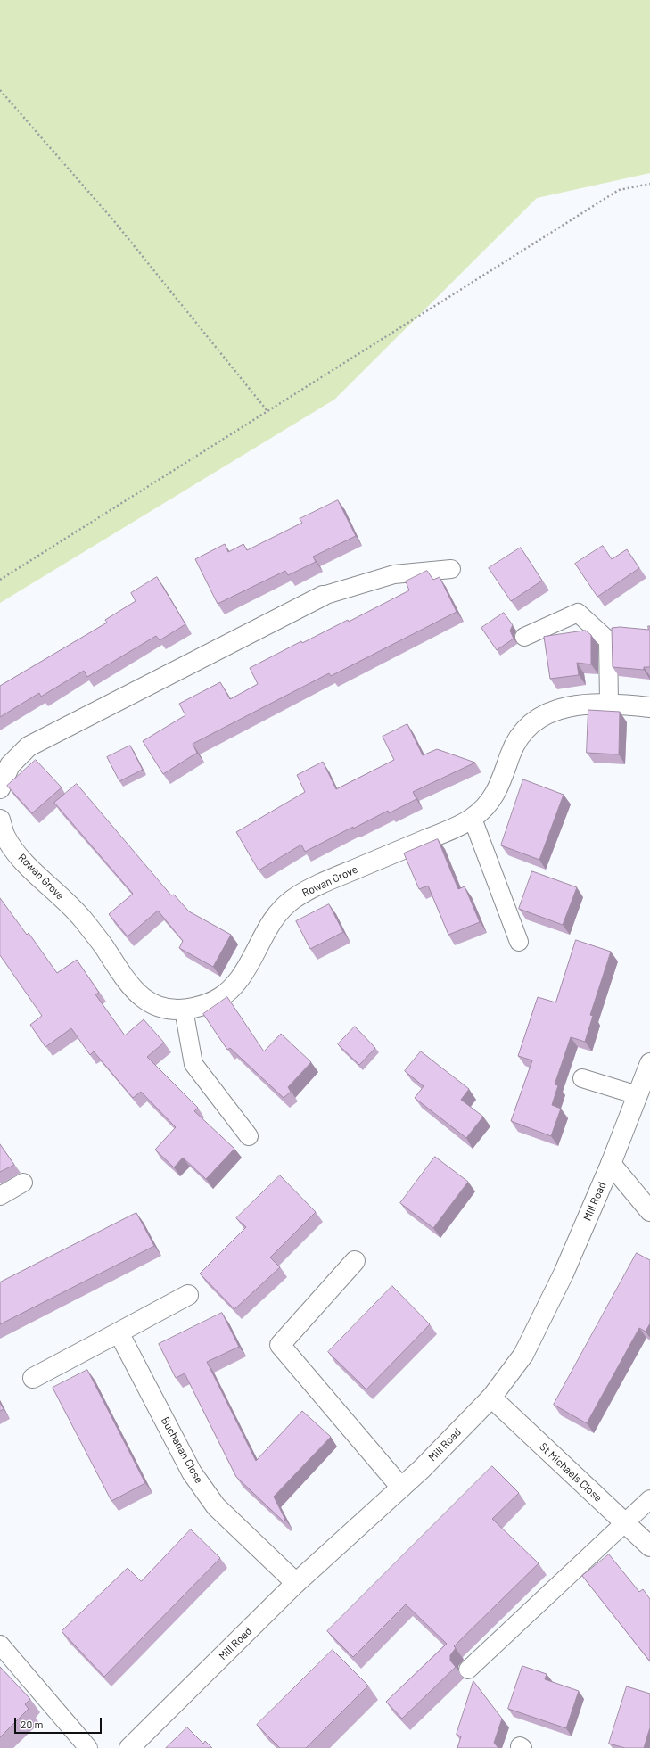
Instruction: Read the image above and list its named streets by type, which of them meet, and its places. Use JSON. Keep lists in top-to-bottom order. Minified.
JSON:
{"streets":{"street":["Rowan Grove","Mill Road","Buchanan Close","St Michaels Close"]},"crossings":[["Mill Road","Buchanan Close"],["Mill Road","St Michaels Close"]],"scale_bar":"20 m"}
